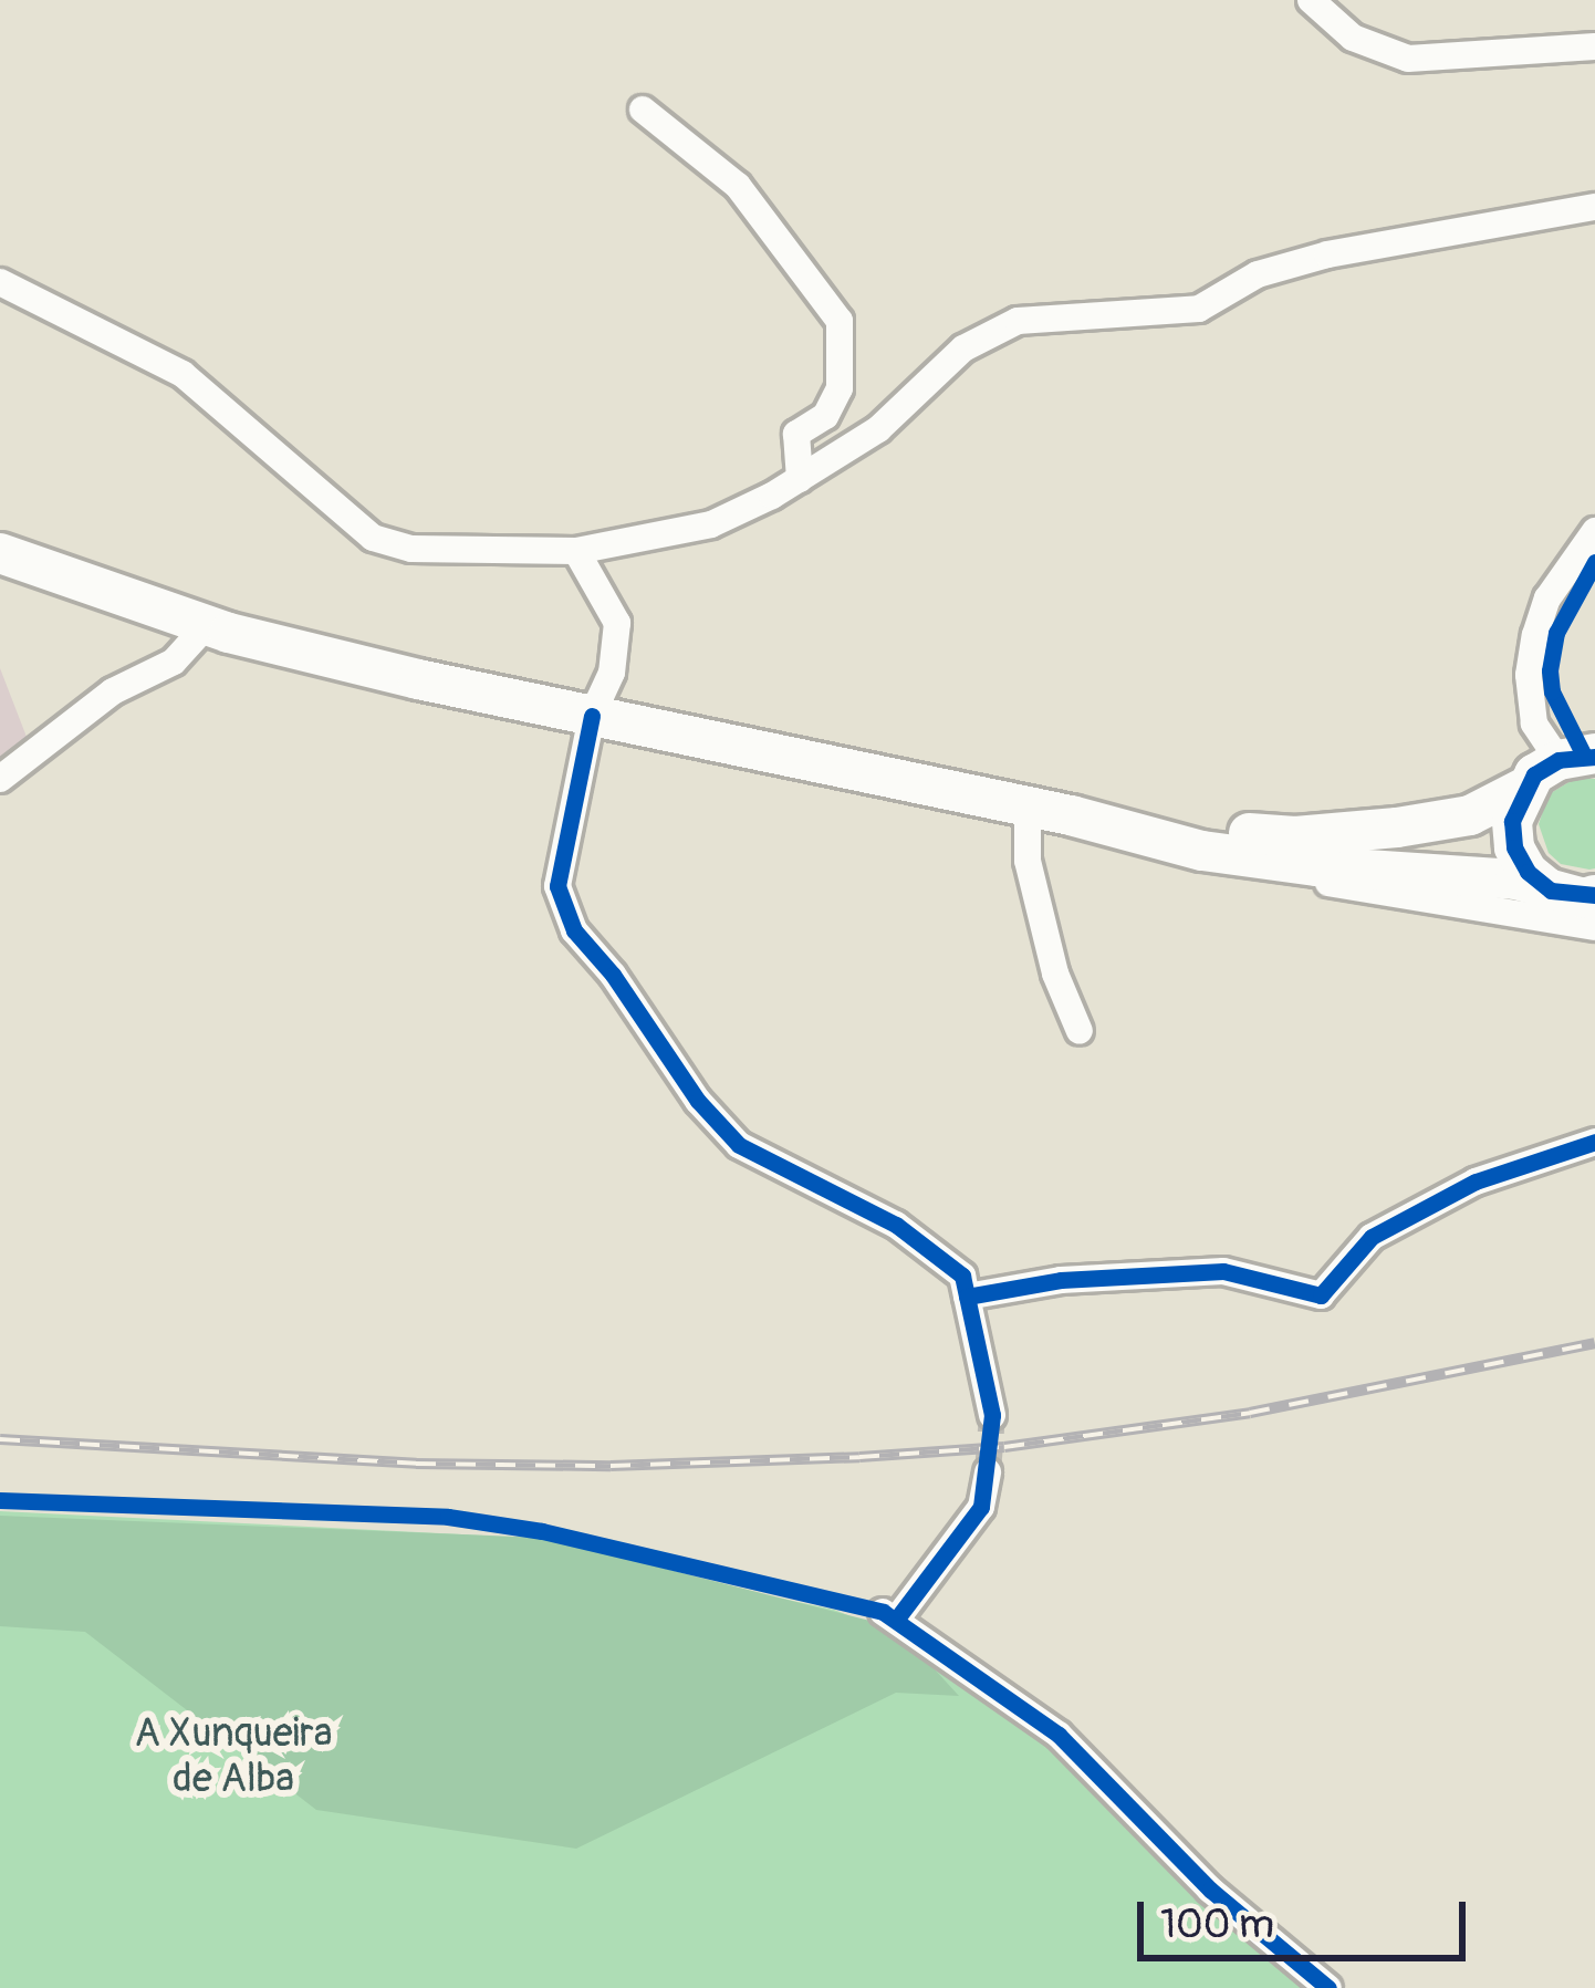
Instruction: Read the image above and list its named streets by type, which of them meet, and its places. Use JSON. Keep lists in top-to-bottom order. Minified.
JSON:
{"parks":["A Xunqueira de Alba"],"scale_bar":"100 m"}
